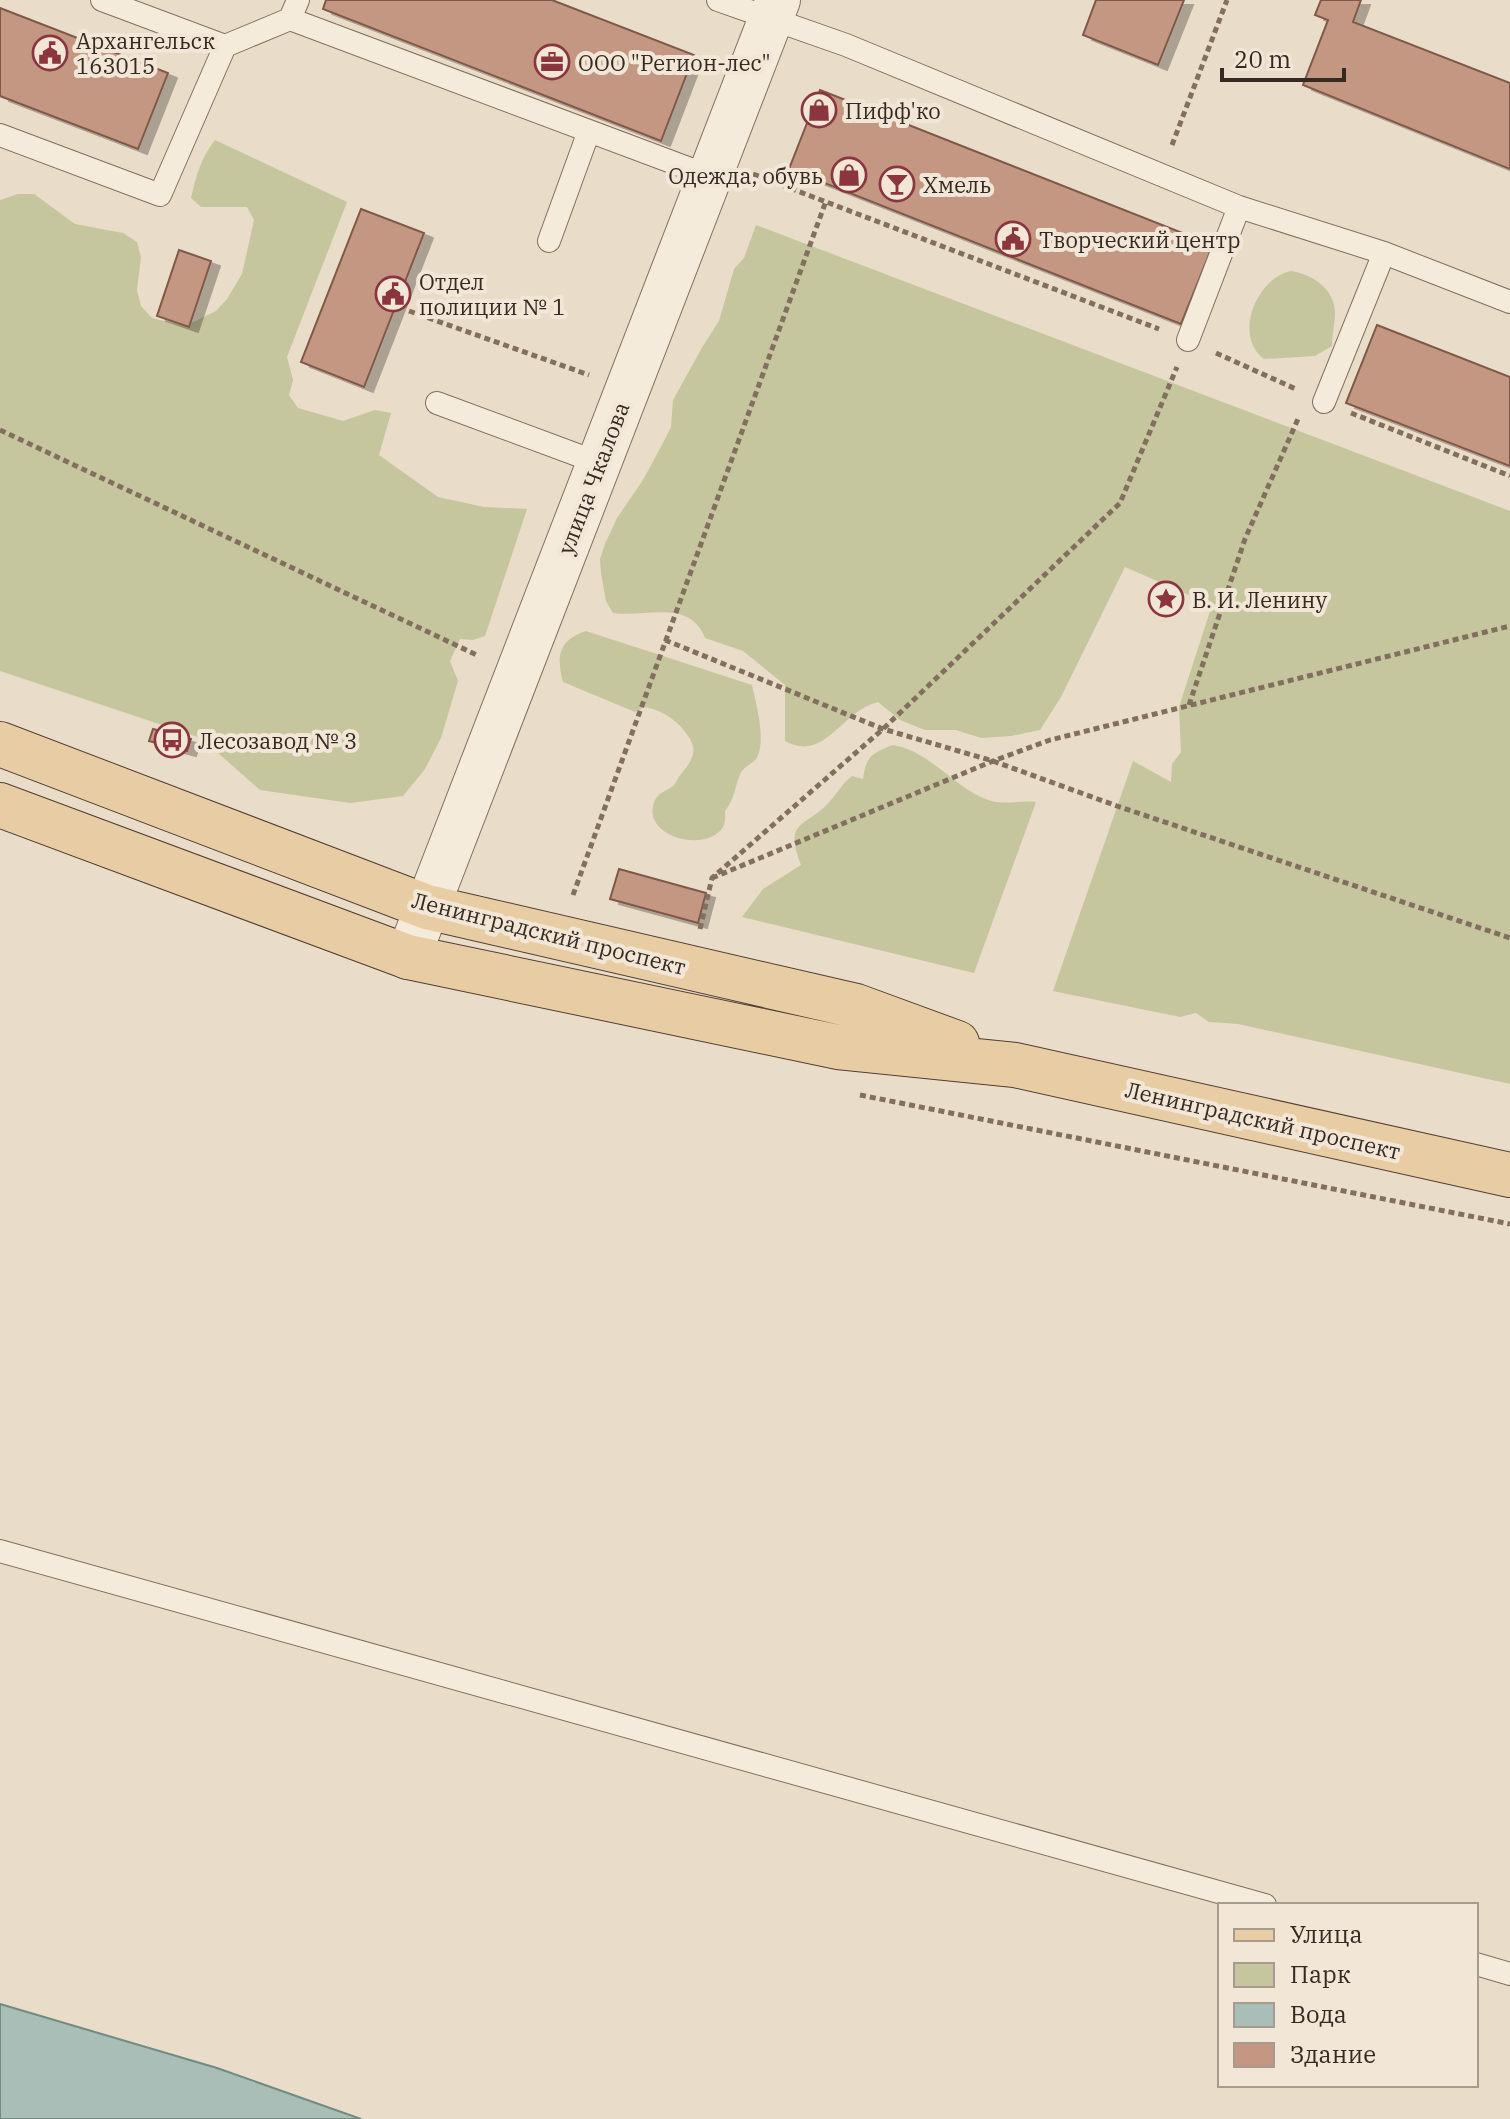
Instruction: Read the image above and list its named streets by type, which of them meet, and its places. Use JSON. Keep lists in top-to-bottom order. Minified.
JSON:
{"streets":{"main road":["Ленинградский проспект"],"street":["улица Чкалова"]},"crossings":[["улица Чкалова","Ленинградский проспект"]],"places":{"public building":["Архангельск 163015","Творческий центр","Отдел полиции № 1"],"office":["ООО \"Регион-лес\""],"shop":["Пифф'ко","Одежда, обувь"],"bar":["Хмель"],"place":["В. И. Ленину"],"bus stop":["Лесозавод № 3"]},"legend":["Улица","Парк","Вода","Здание"],"scale_bar":"20 m"}
